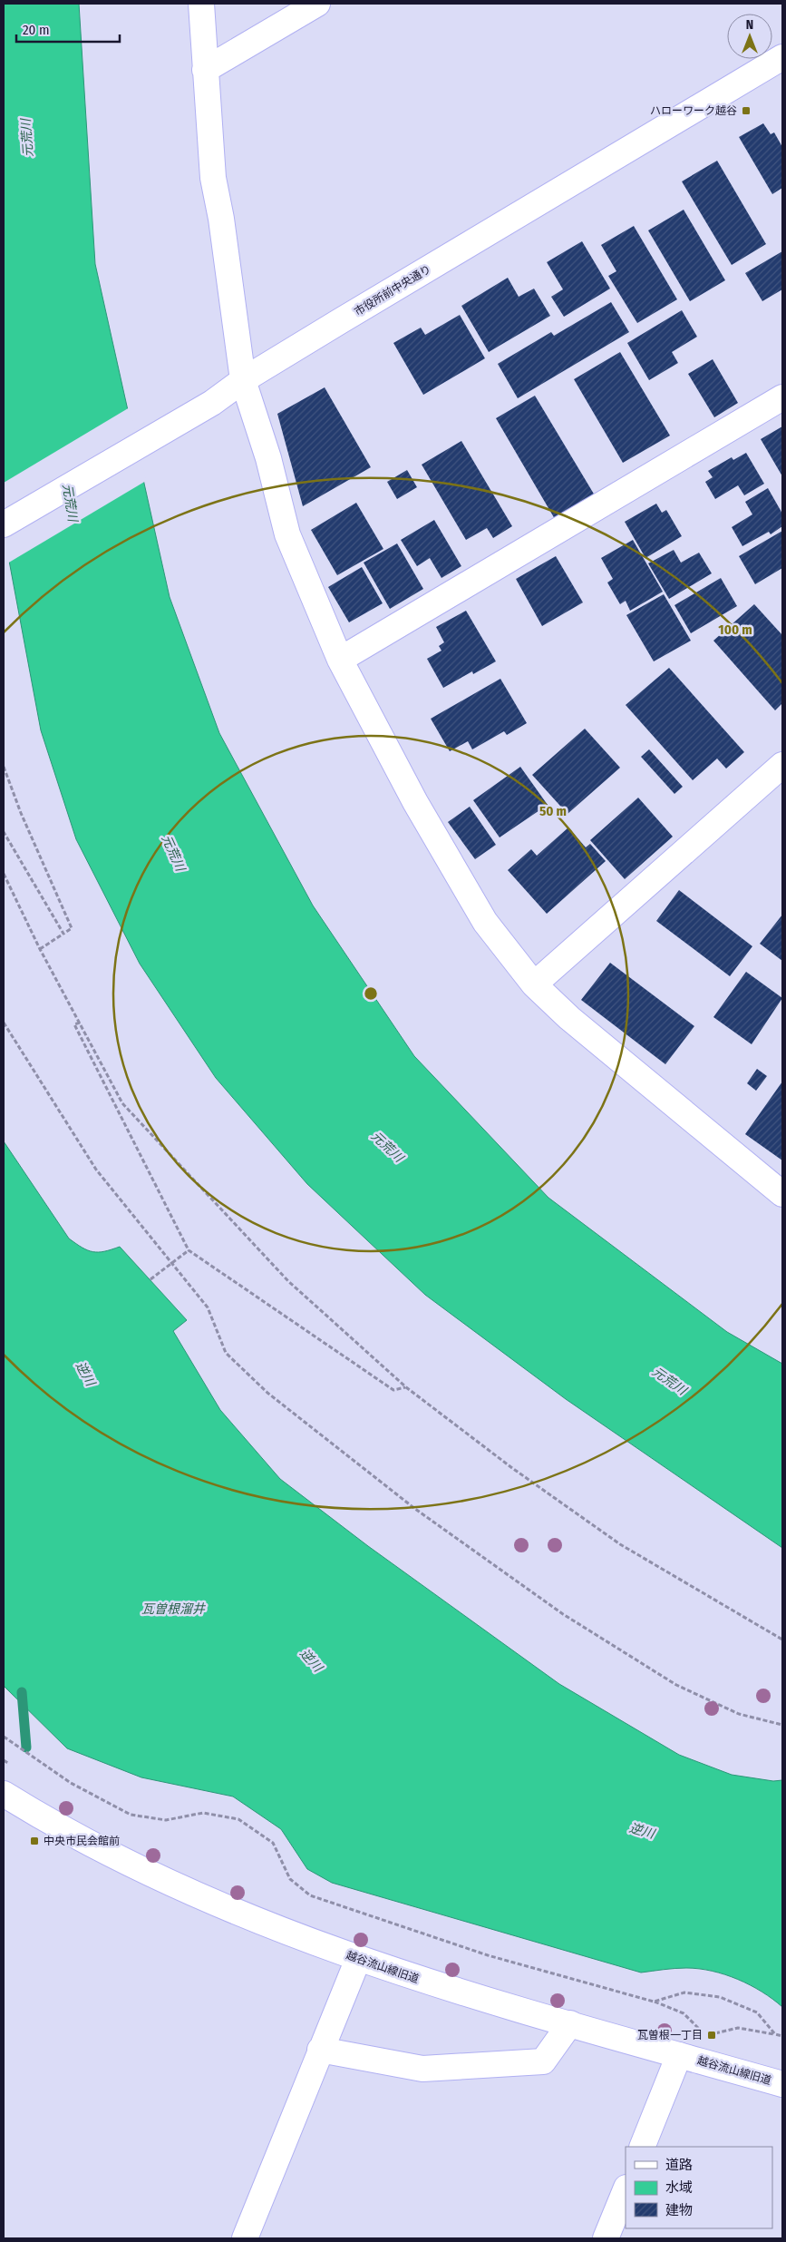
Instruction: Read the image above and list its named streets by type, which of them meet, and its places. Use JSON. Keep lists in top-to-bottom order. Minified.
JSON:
{"streets":{"street":["市役所前中央通り","越谷流山線旧道"]},"water":["元荒川","逆川","瓦曽根溜井"],"places":{"transit":["ハローワーク越谷","中央市民会館前","瓦曽根一丁目"]},"legend":["道路","水域","建物"],"scale_bar":"20 m","north":"top","rings":["100 m","50 m"]}
